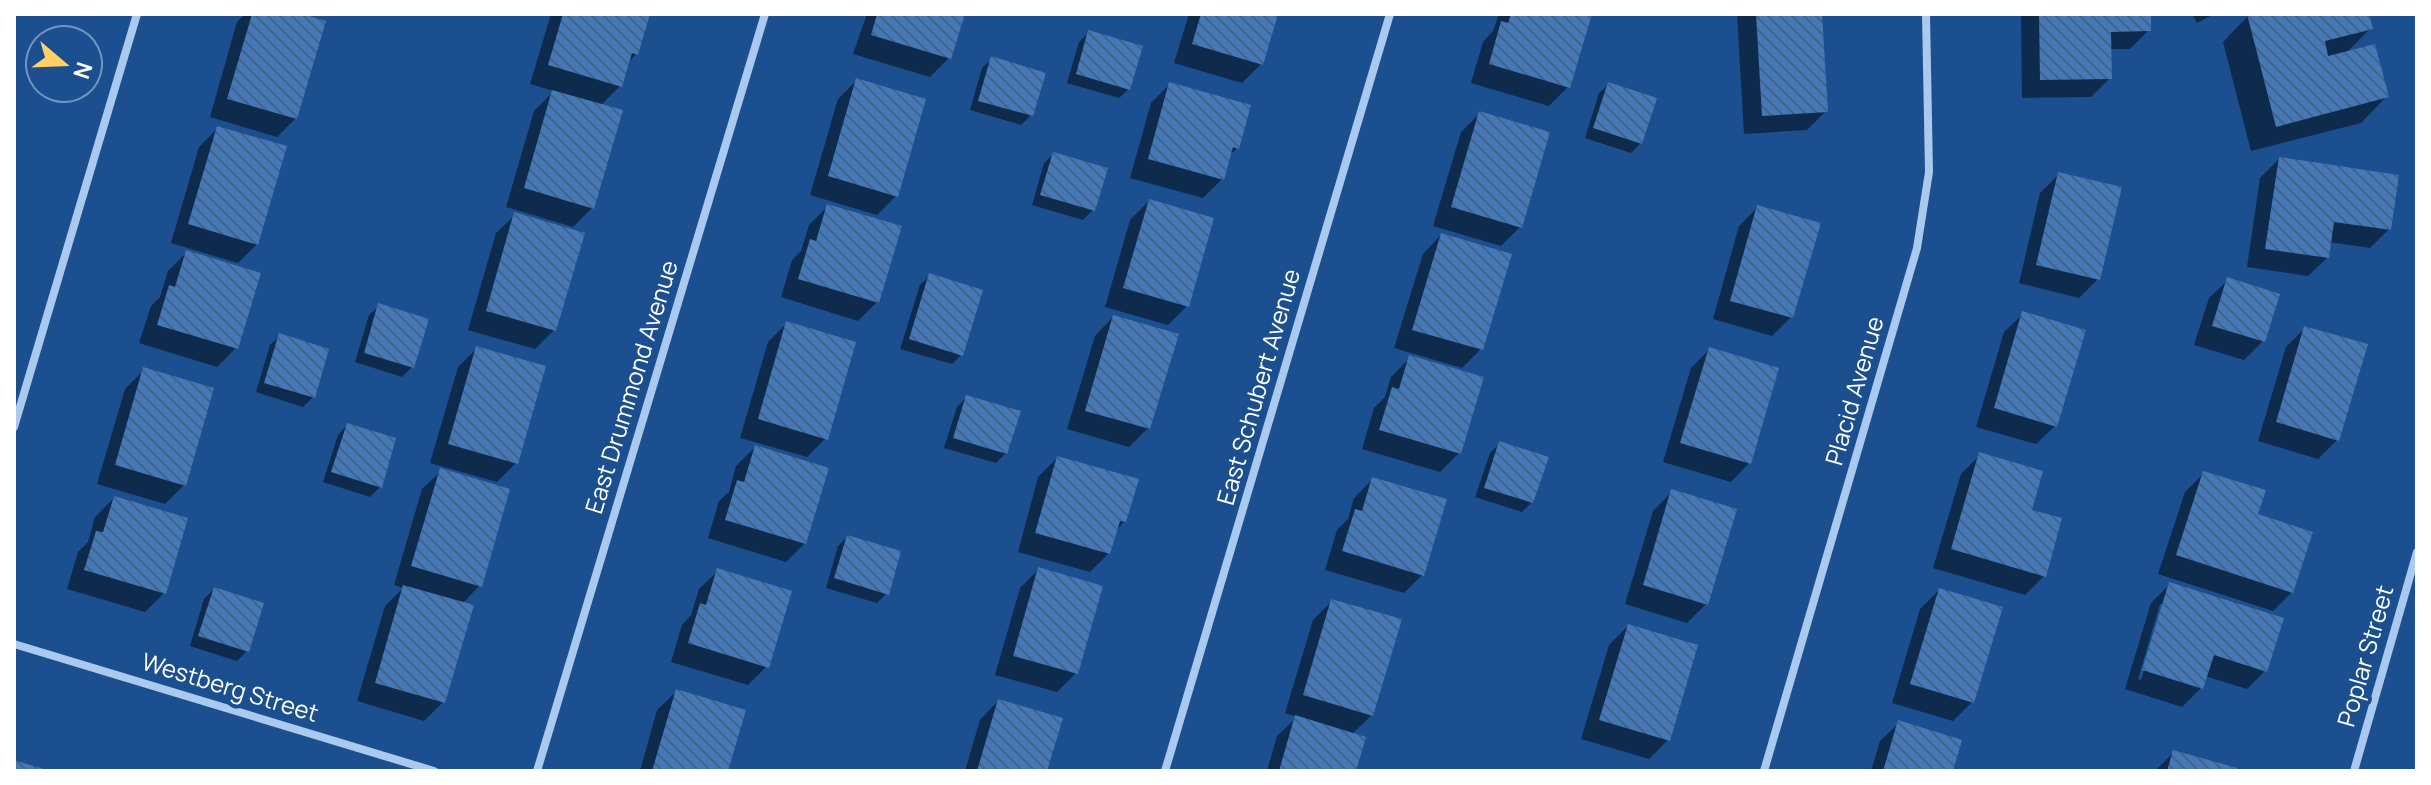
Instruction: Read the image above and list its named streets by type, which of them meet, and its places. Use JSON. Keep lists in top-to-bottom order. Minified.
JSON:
{"streets":{"street":["East Drummond Avenue","East Schubert Avenue","Placid Avenue","Poplar Street","Westberg Street"]},"north":"right"}
